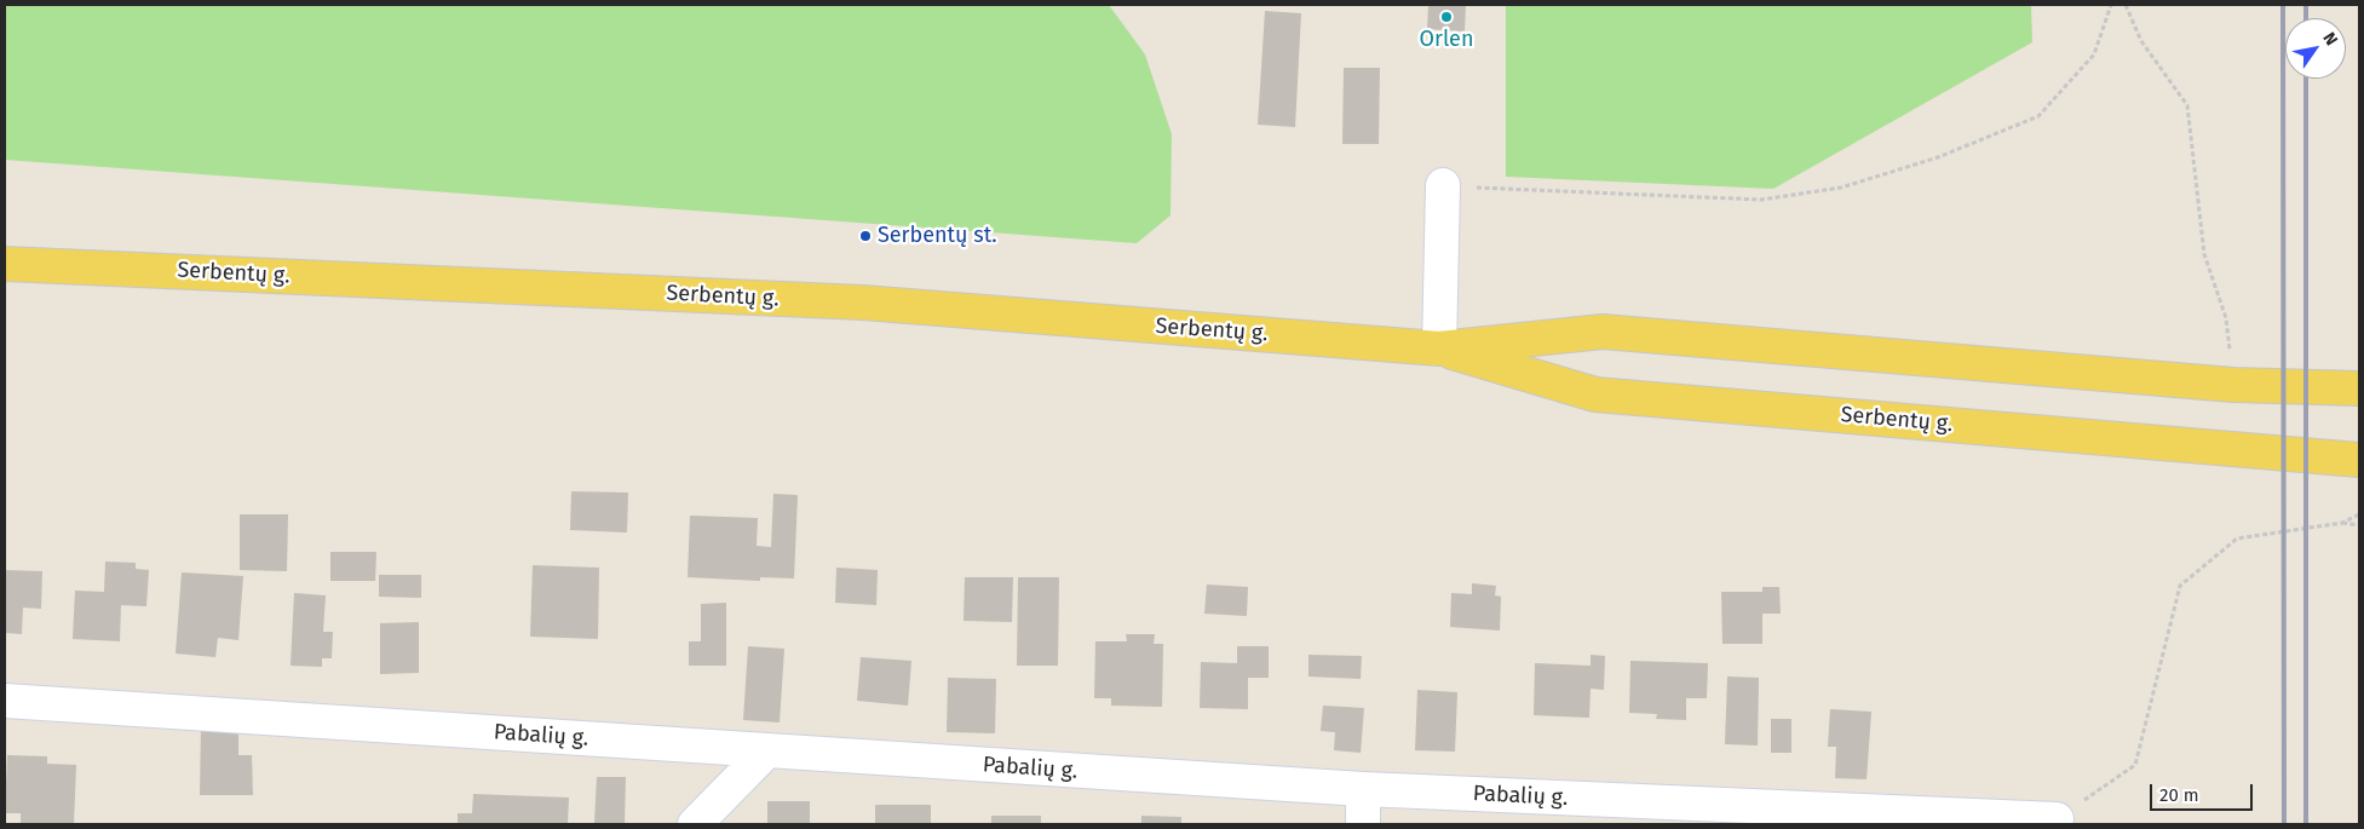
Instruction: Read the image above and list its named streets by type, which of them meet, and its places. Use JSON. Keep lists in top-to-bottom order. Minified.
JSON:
{"streets":{"main road":["Serbentų g."],"street":["Pabalių g."]},"places":["Orlen","Serbentų st."],"scale_bar":"20 m","north":"top right"}
